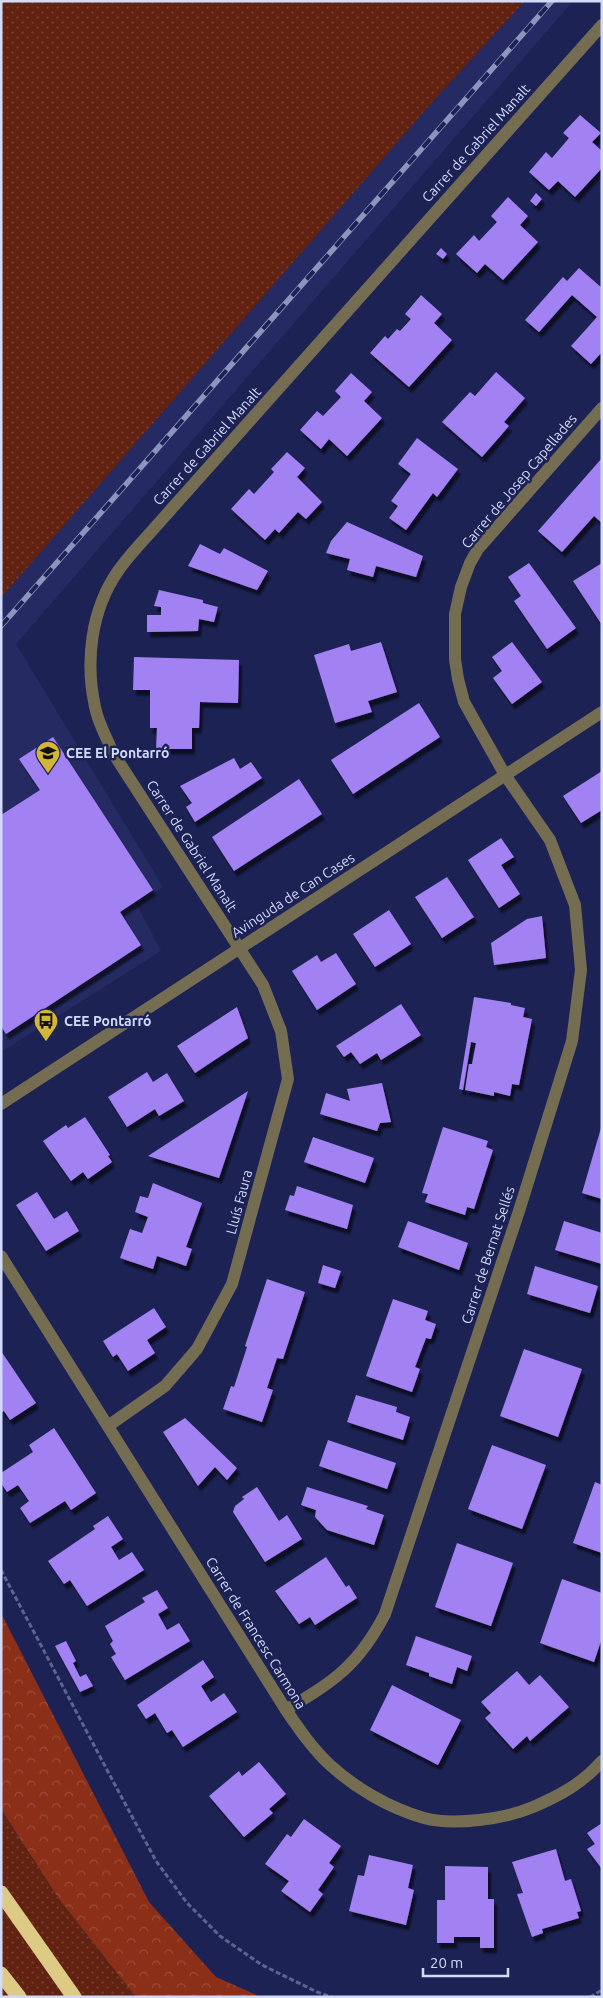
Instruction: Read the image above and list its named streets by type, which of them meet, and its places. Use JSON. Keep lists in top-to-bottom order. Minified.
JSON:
{"streets":{"street":["Carrer de Gabriel Manalt","Carrer de Josep Capellades","Avinguda de Can Cases","Lluís Faura","Carrer de Bernat Sellés","Carrer de Francesc Carmona"]},"crossings":[["Carrer de Gabriel Manalt","Avinguda de Can Cases"],["Carrer de Gabriel Manalt","Lluís Faura"],["Carrer de Josep Capellades","Avinguda de Can Cases"],["Carrer de Josep Capellades","Carrer de Bernat Sellés"],["Avinguda de Can Cases","Lluís Faura"],["Avinguda de Can Cases","Carrer de Bernat Sellés"],["Lluís Faura","Carrer de Francesc Carmona"],["Carrer de Bernat Sellés","Carrer de Francesc Carmona"]],"places":{"school or university":["CEE El Pontarró"],"bus stop":["CEE Pontarró"]},"scale_bar":"20 m"}
